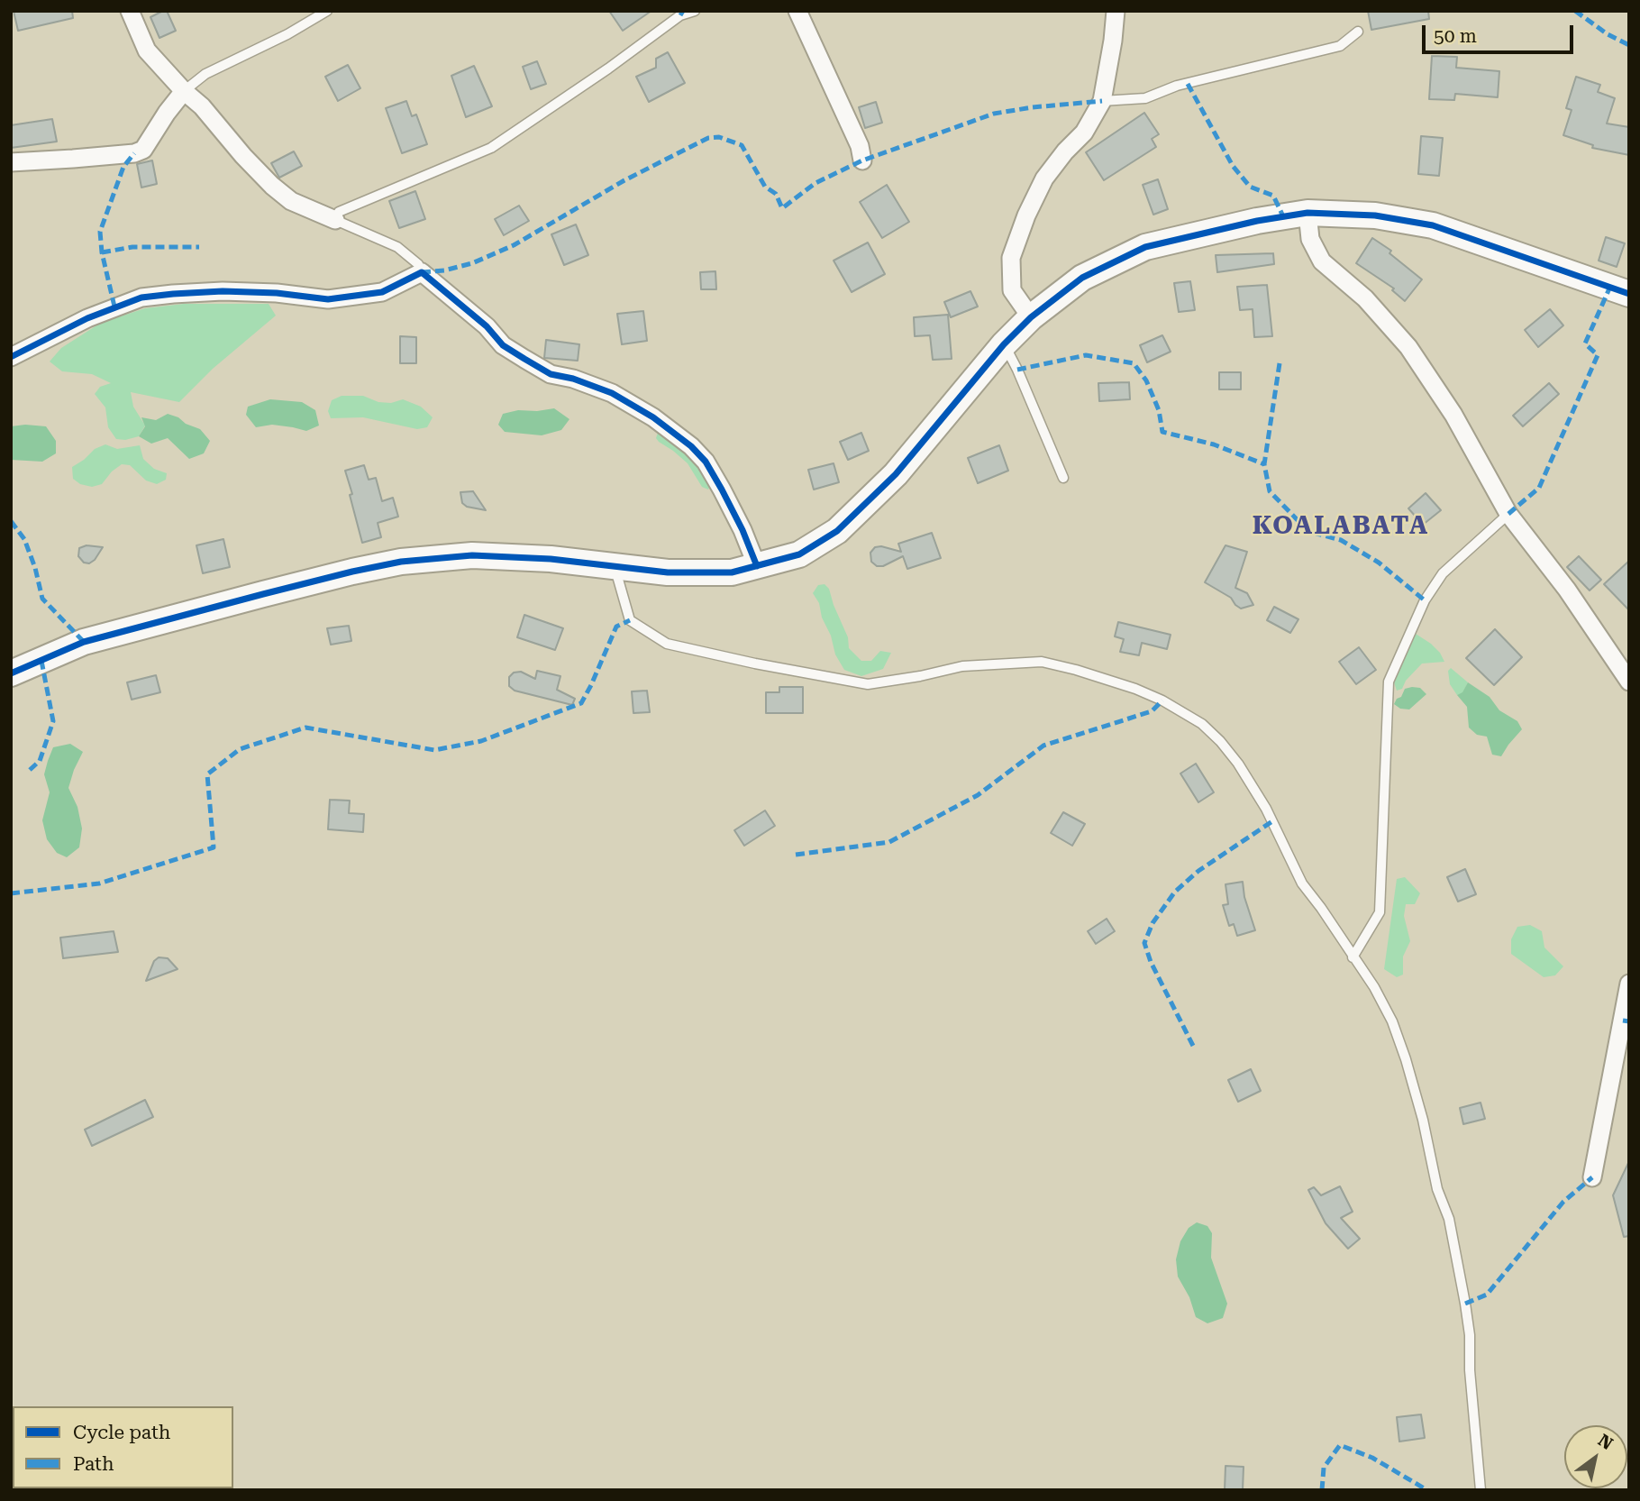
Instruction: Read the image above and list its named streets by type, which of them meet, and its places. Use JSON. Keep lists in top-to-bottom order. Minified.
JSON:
{"districts":["KOALABATA"],"legend":["Cycle path","Path"],"scale_bar":"50 m","north":"top right"}
